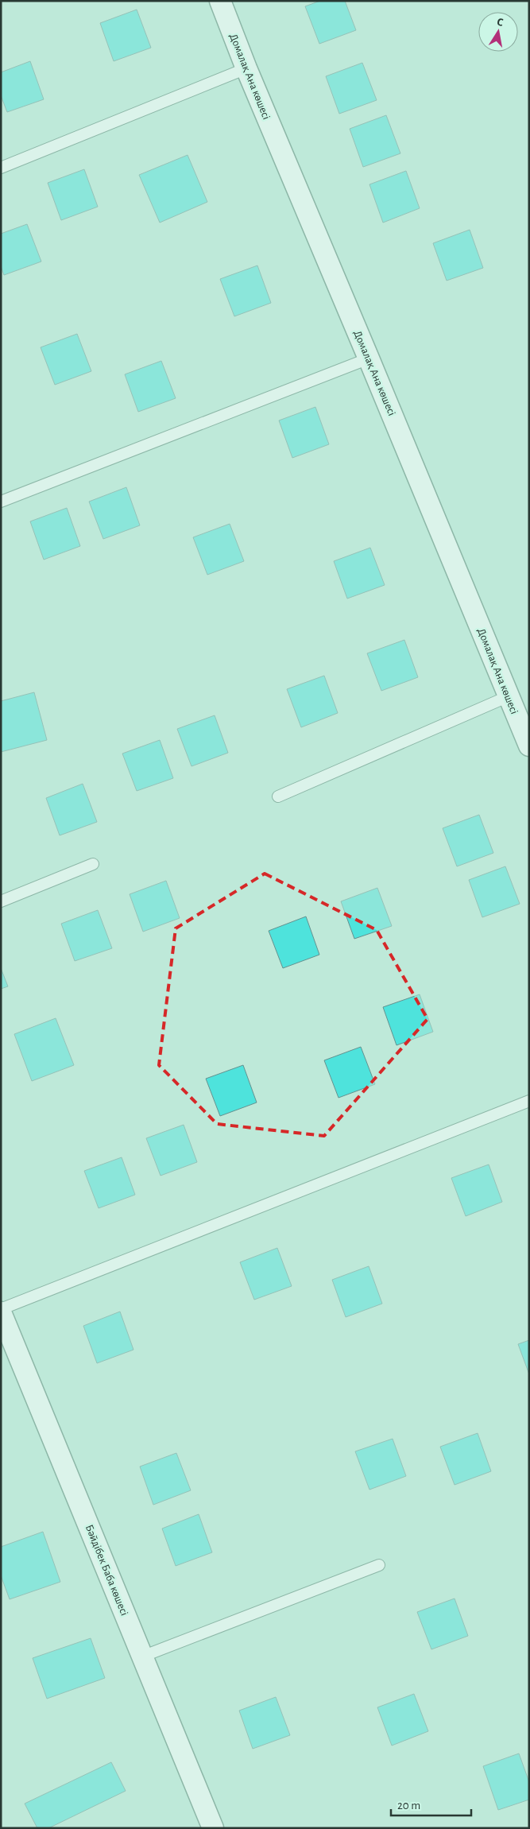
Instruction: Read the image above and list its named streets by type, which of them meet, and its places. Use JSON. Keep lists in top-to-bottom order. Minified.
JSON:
{"streets":{"street":["Домалақ Ана көшесі","Бәйдібек Баба көшесі"]},"scale_bar":"20 m","north":"top"}
